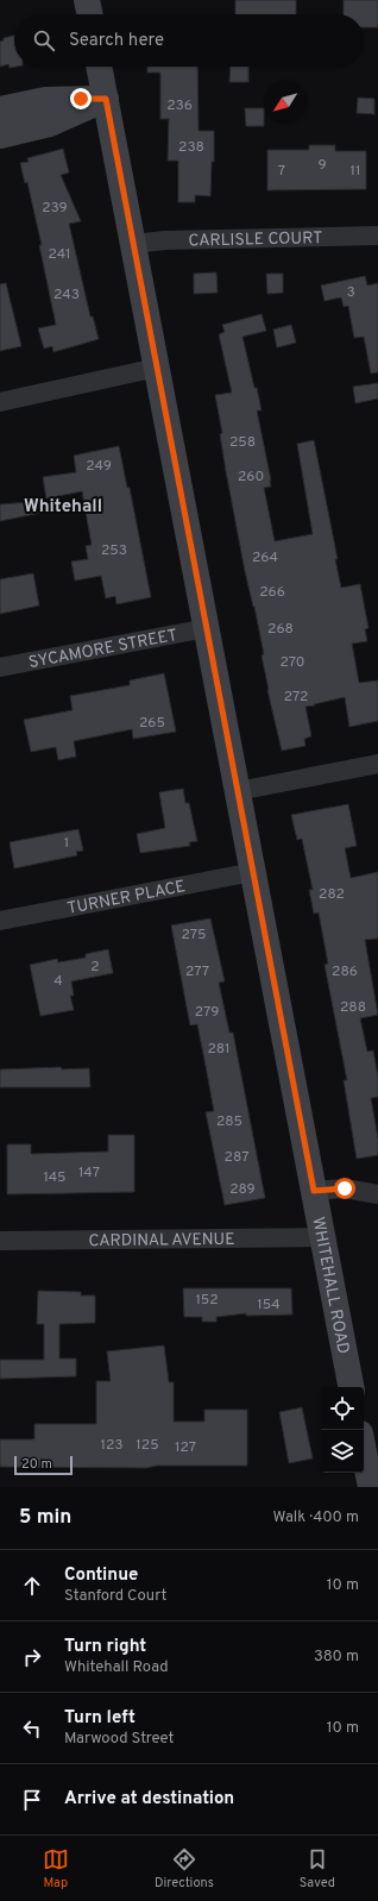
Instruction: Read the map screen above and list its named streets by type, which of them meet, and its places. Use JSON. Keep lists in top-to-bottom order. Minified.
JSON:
{"streets":{"street":["CARLISLE COURT","SYCAMORE STREET","TURNER PLACE","CARDINAL AVENUE","WHITEHALL ROAD"]},"crossings":[["CARLISLE COURT","WHITEHALL ROAD"],["SYCAMORE STREET","WHITEHALL ROAD"],["TURNER PLACE","WHITEHALL ROAD"],["CARDINAL AVENUE","WHITEHALL ROAD"]],"districts":["Whitehall"],"house_numbers":["236","238","9","7","11","239","241","3","243","258","249","260","253","264","266","268","270","272","265","1","282","275","2","277","286","4","288","279","281","285","287","147","145","289","152","154","123","125","127"],"scale_bar":"20 m","north":"bottom left","page":{"search":"Search here","scale":"20 m","heading":["5 min","Walk · 400 m"],"list":[["Continue","Stanford Court","10 m"],["Turn right","Whitehall Road","380 m"],["Turn left","Marwood Street","10 m"],"Arrive at destination"],"nav":["Map","Directions","Saved"]}}
